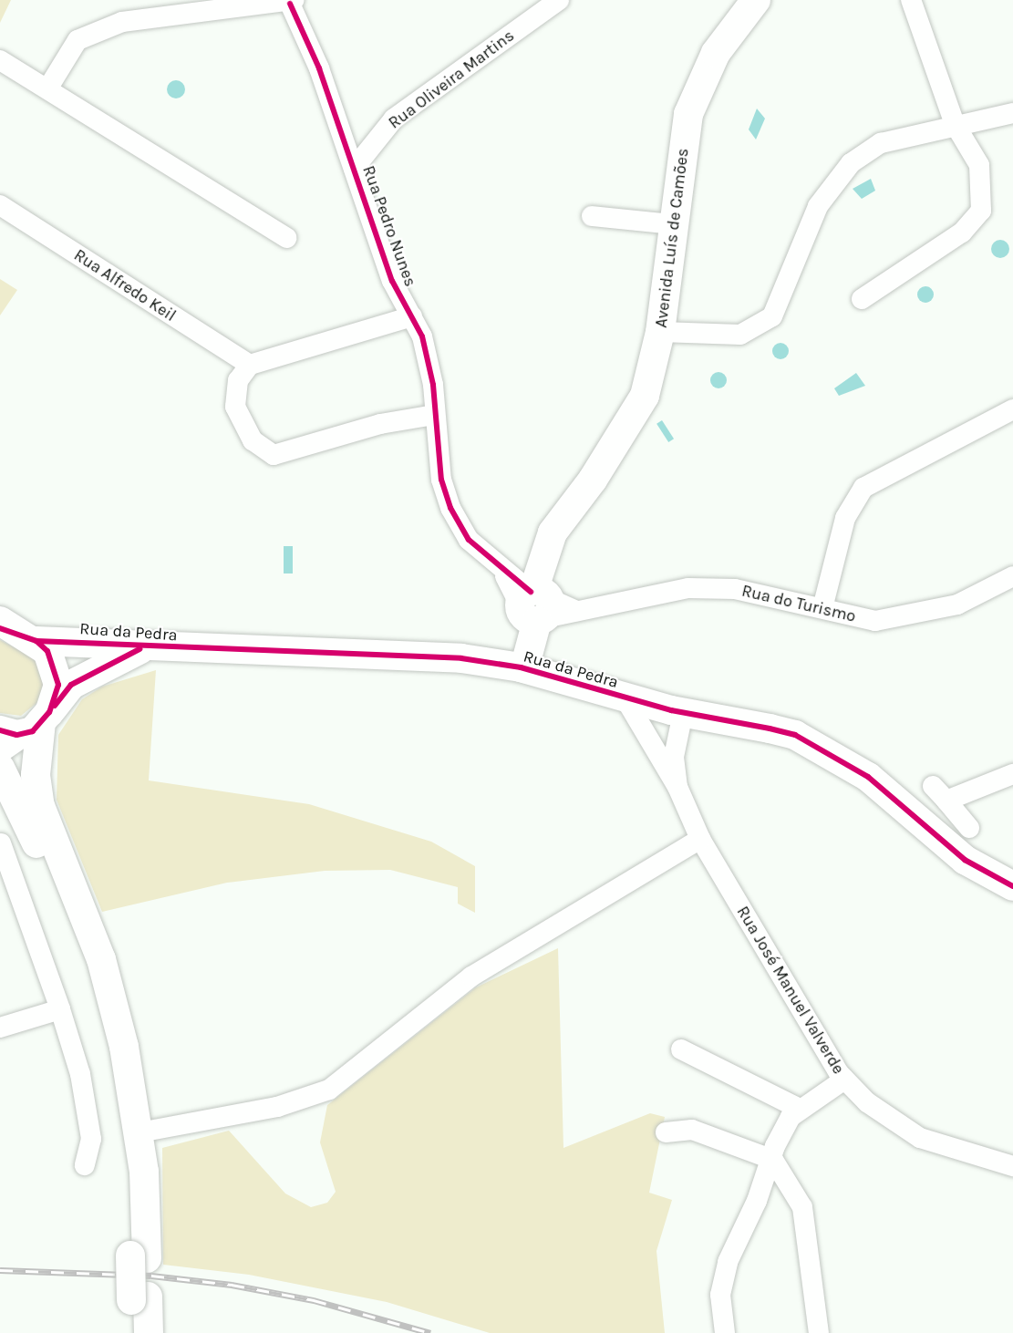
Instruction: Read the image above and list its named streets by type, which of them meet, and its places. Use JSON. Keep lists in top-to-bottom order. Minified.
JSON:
{"streets":{"street":["Rua Oliveira Martins","Rua Pedro Nunes","Avenida Luís de Camões","Rua Alfredo Keil","Rua do Turismo","Rua da Pedra","Rua José Manuel Valverde"]},"crossings":[["Rua Oliveira Martins","Rua Pedro Nunes"],["Rua Pedro Nunes","Avenida Luís de Camões"],["Rua Pedro Nunes","Rua do Turismo"],["Avenida Luís de Camões","Rua do Turismo"],["Avenida Luís de Camões","Rua da Pedra"]]}
